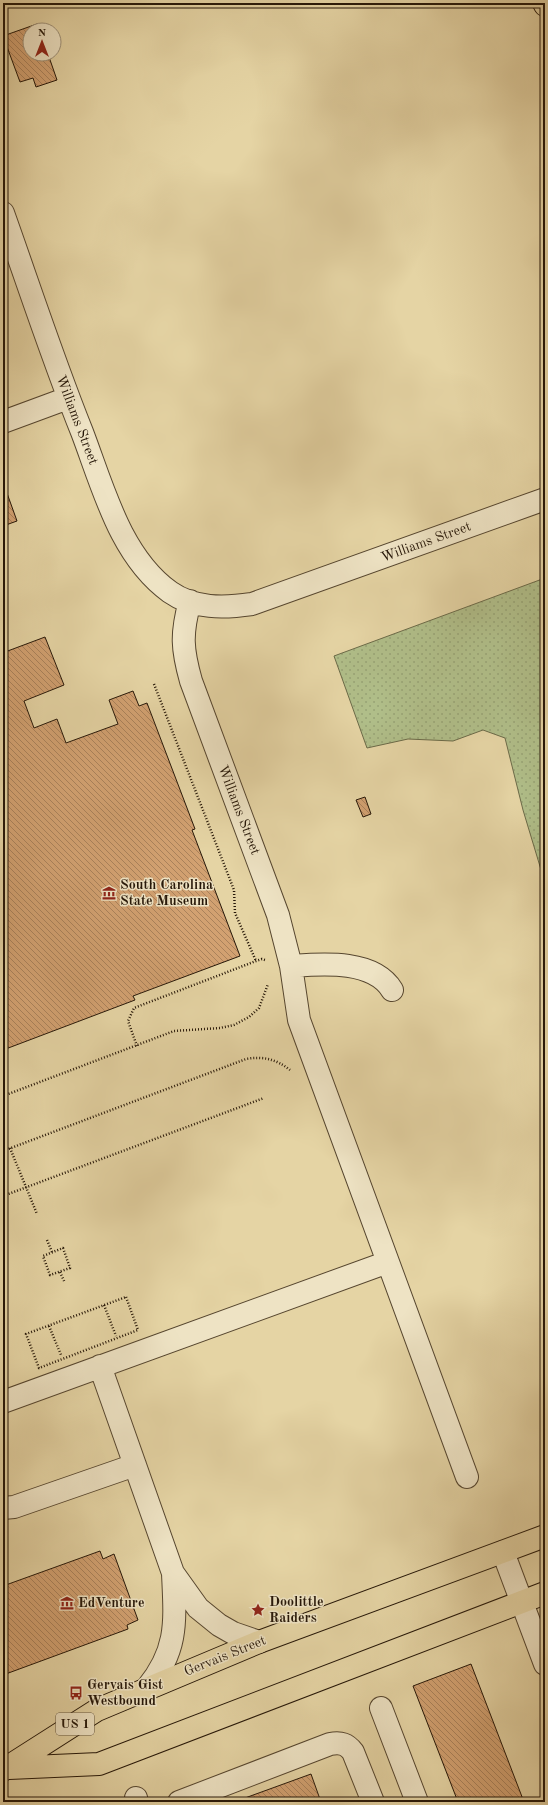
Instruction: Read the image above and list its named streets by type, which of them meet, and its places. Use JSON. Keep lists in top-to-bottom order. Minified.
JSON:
{"streets":{"main road":["Gervais Street","US 1"],"street":["Williams Street"]},"places":{"museum":["South Carolina State Museum","EdVenture"],"place":["Doolittle Raiders"],"bus stop":["Gervais Gist Westbound"]},"north":"top"}
